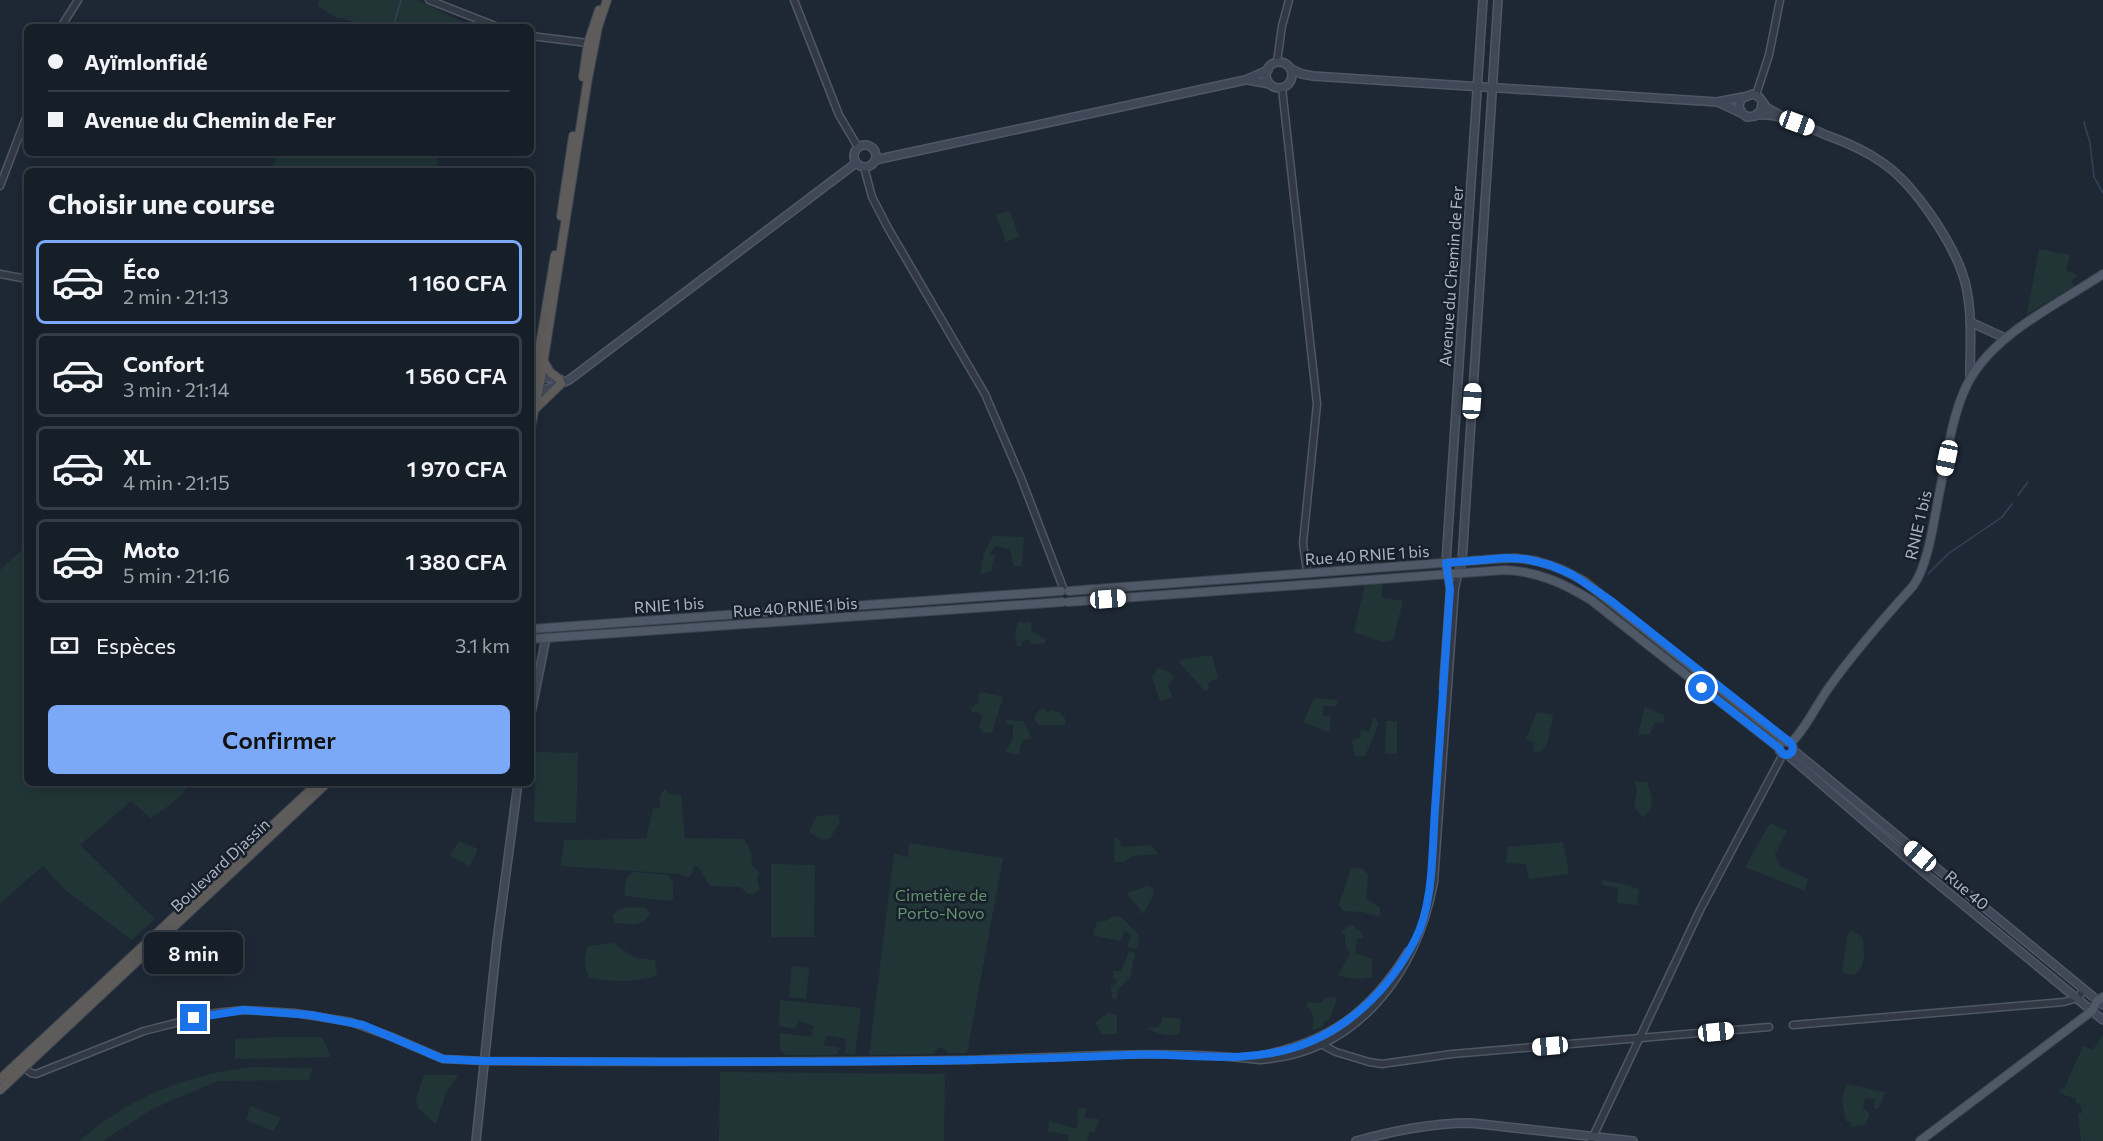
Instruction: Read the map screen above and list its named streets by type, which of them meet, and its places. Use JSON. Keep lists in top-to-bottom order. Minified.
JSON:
{"streets":{"highway":["Boulevard Djassin"],"main road":["Avenue du Chemin de Fer","RNIE 1 bis","Rue 40 RNIE 1 bis","Rue 40"]},"crossings":[["Avenue du Chemin de Fer","Rue 40 RNIE 1 bis"],["RNIE 1 bis","Rue 40 RNIE 1 bis"],["RNIE 1 bis","Rue 40"],["Rue 40 RNIE 1 bis","Rue 40"]],"parks":["Cimetière de Porto-Novo"],"page":{"banner":["Ayïmlonfidé","Avenue du Chemin de Fer"],"heading":"Choisir une course","list":[{"name":"Éco","note":"2 min · 21:13","value":"1 160 CFA"},{"name":"Confort","note":"3 min · 21:14","value":"1 560 CFA"},{"name":"XL","note":"4 min · 21:15","value":"1 970 CFA"},{"name":"Moto","note":"5 min · 21:16","value":"1 380 CFA"}],"pay":["Espèces","3.1 km"],"buttons":"Confirmer","bubble":"8 min"}}
